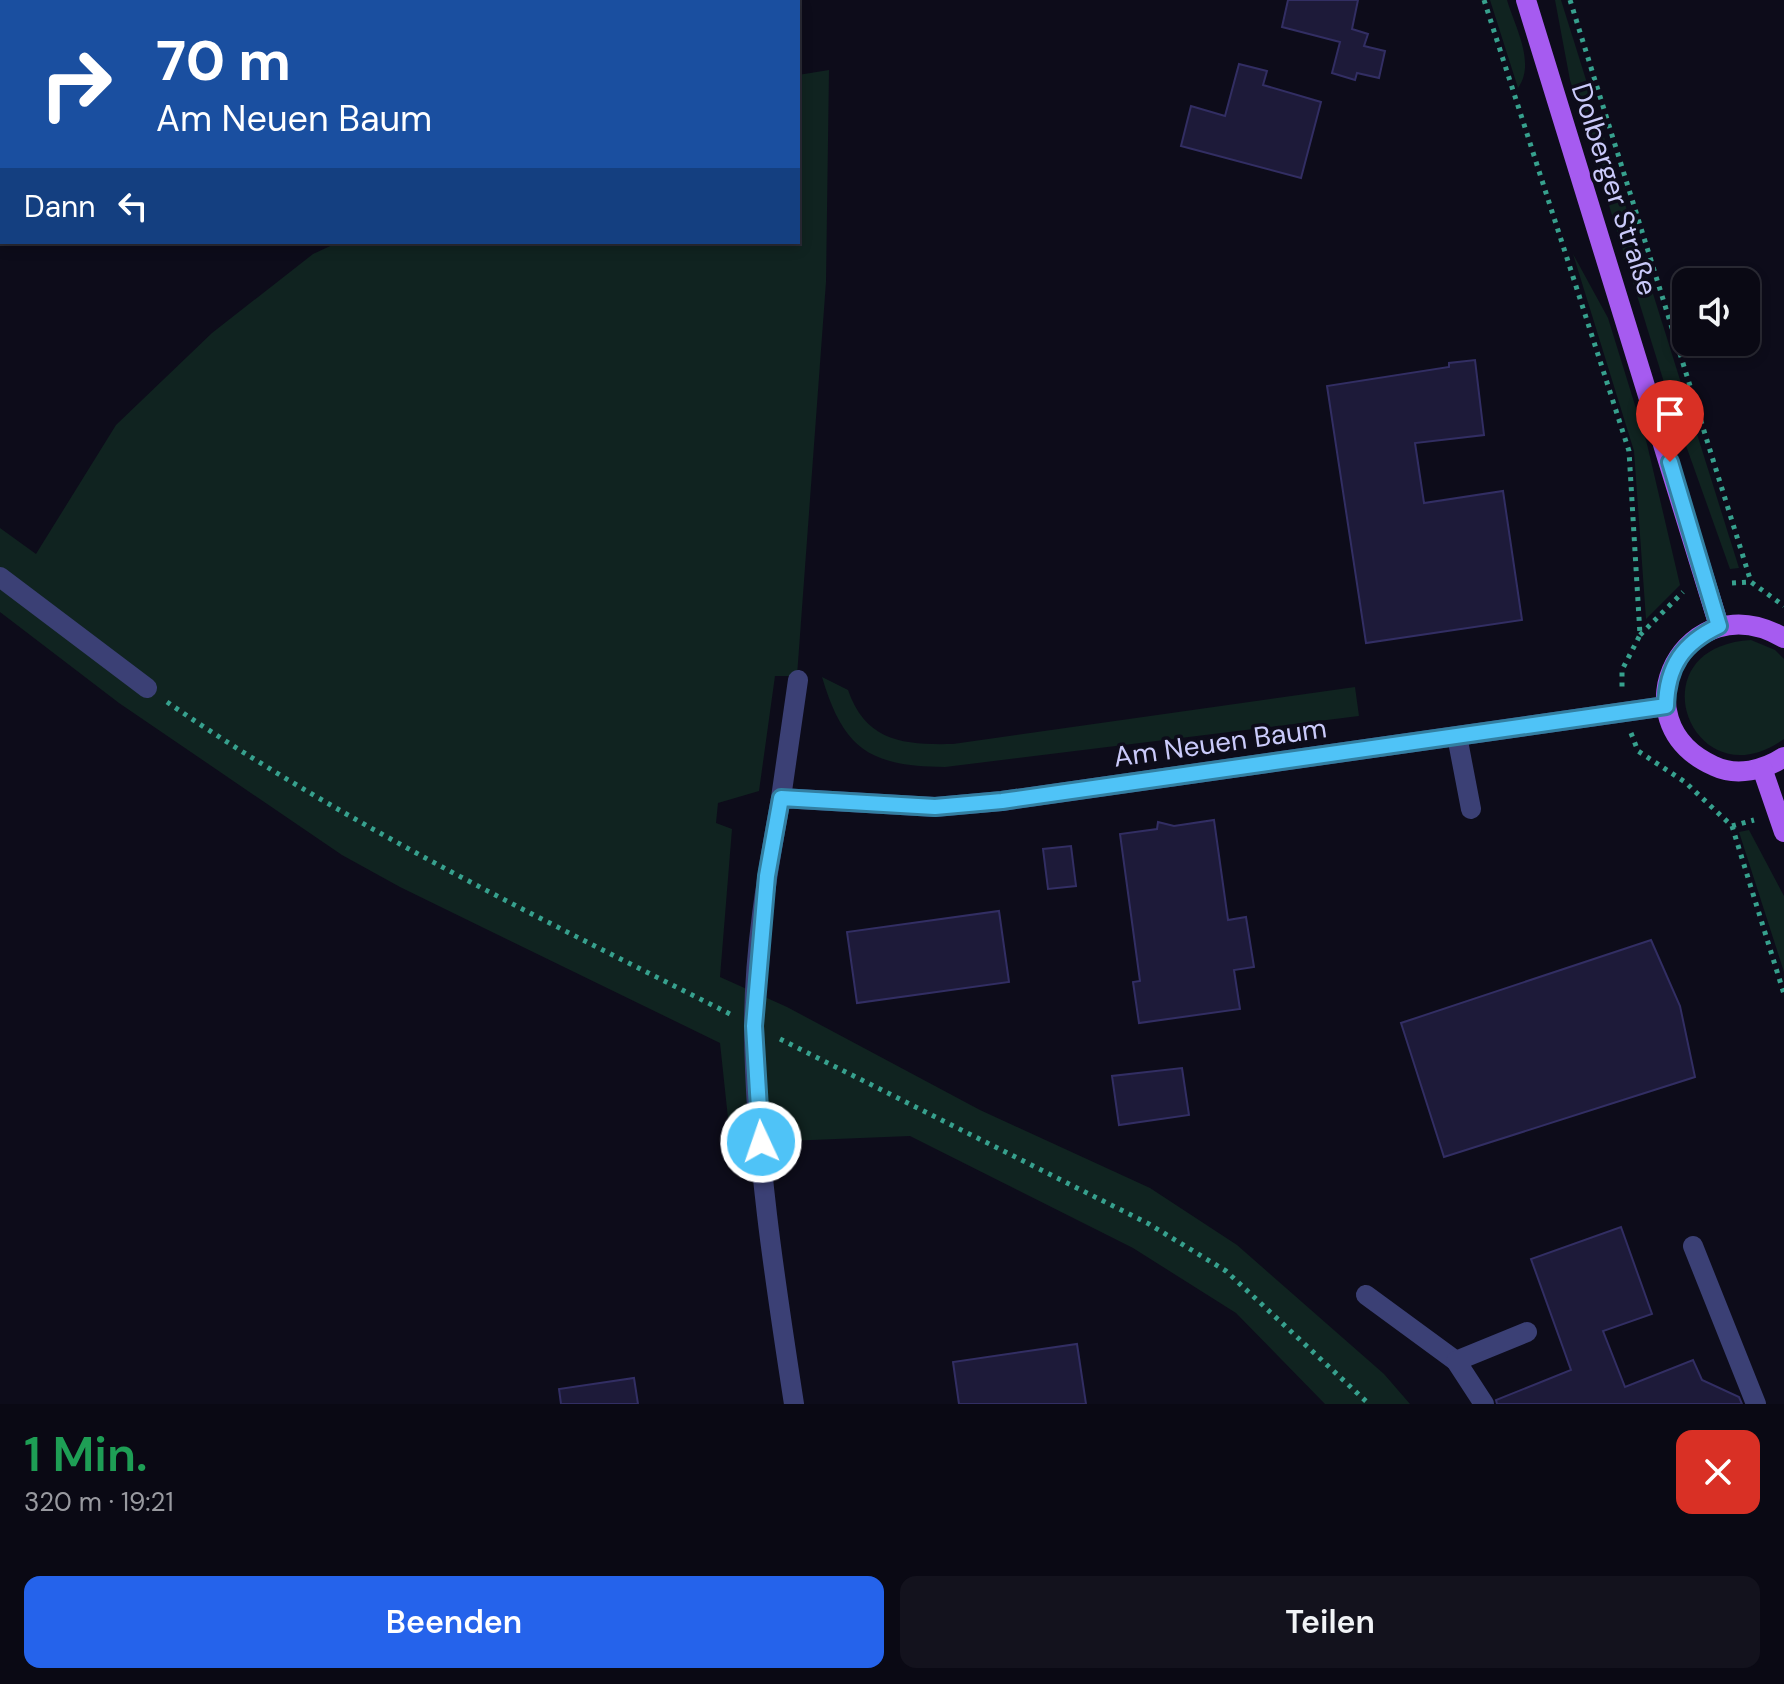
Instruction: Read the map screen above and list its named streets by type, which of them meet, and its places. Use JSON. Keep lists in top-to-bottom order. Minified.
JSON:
{"streets":{"main road":["Dolberger Straße"],"street":["Am Neuen Baum"]},"page":{"turn":["70 m","Am Neuen Baum"],"then":"Dann","heading":["1 Min.","320 m · 19:21"],"buttons":["Beenden","Teilen"]}}
